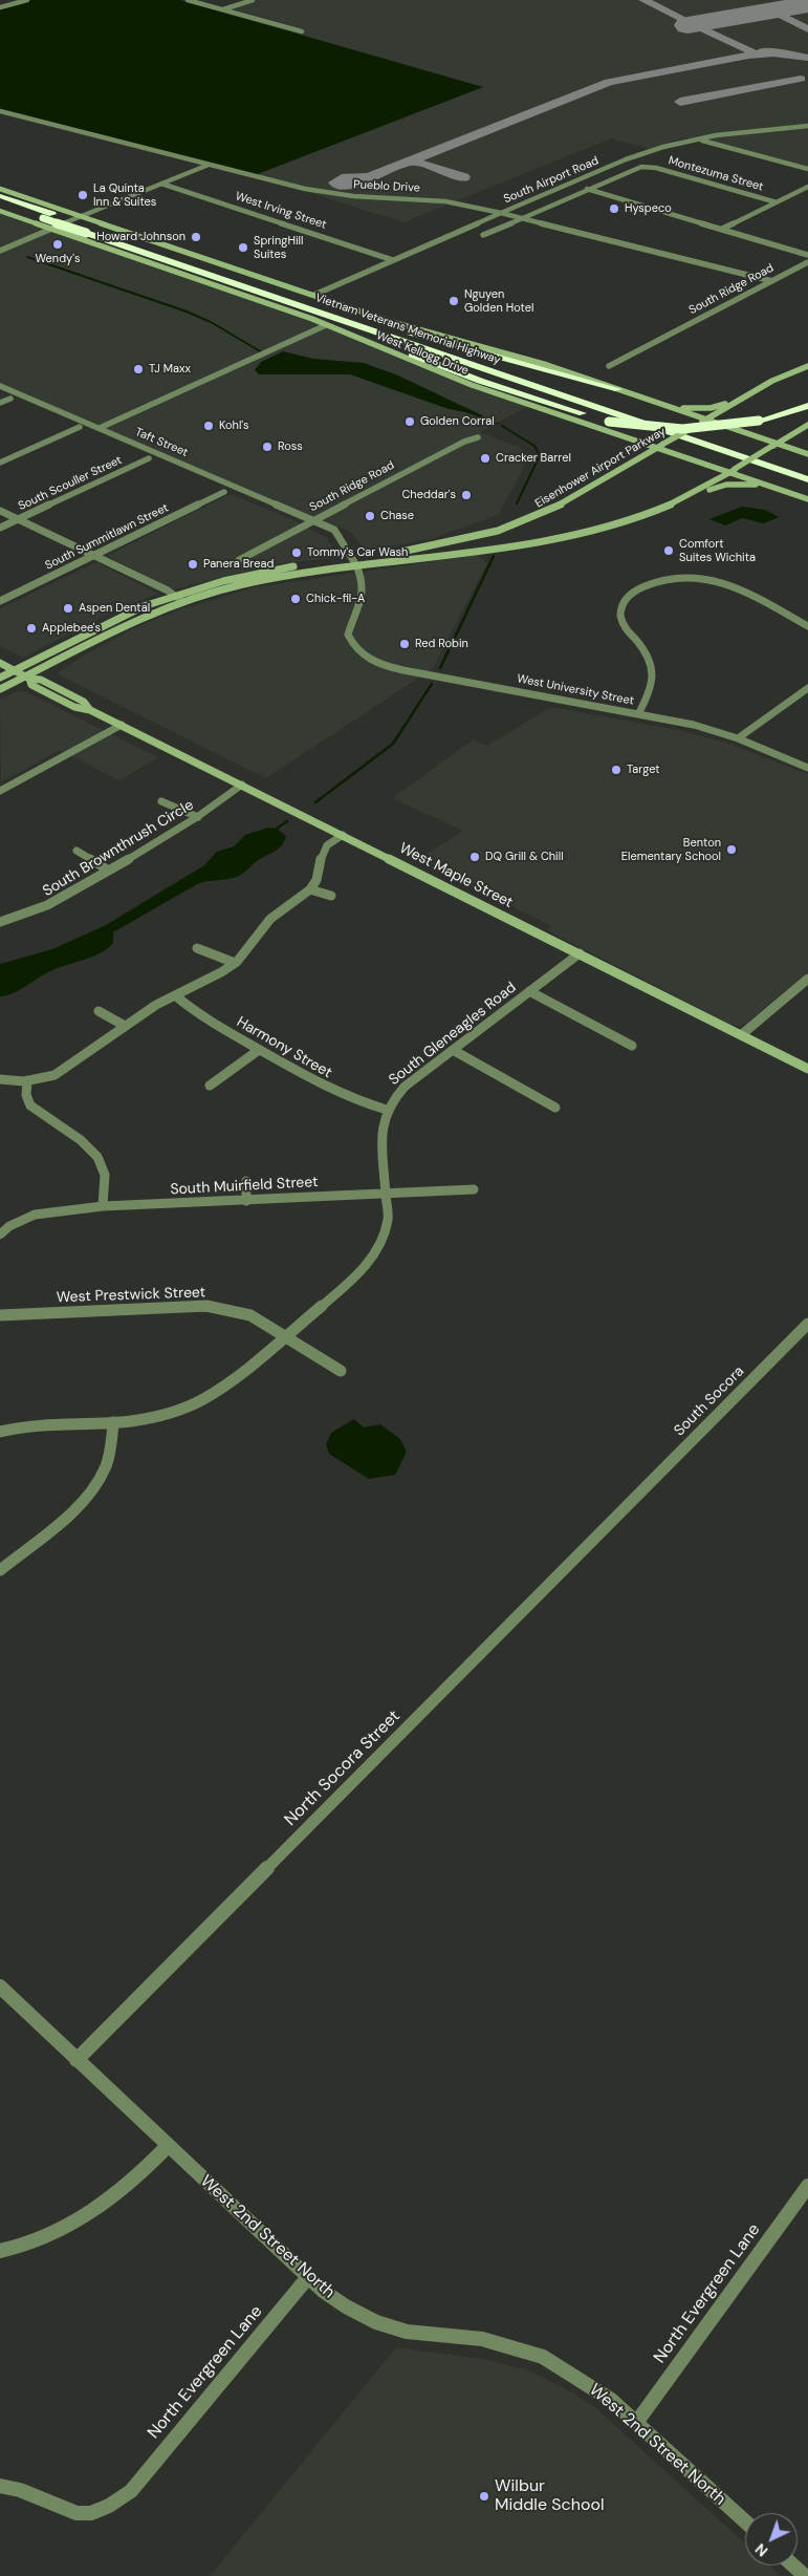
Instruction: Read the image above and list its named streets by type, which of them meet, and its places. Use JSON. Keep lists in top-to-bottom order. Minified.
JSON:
{"streets":{"highway":["Vietnam Veterans Memorial Highway"],"main road":["West Kellogg Drive","Eisenhower Airport Parkway","West Maple Street"],"street":["Montezuma Street","South Airport Road","Pueblo Drive","West Irving Street","South Ridge Road","Taft Street","South Scouller Street","South Summitlawn Street","West University Street","South Brownthrush Circle","South Gleneagles Road","Harmony Street","South Muirfield Street","West Prestwick Street","South Socora","North Socora Street","West 2nd Street North","North Evergreen Lane"]},"crossings":[["South Airport Road","Pueblo Drive"],["South Airport Road","West Irving Street"],["South Airport Road","West Kellogg Drive"],["Pueblo Drive","South Ridge Road"],["South Ridge Road","Taft Street"],["Vietnam Veterans Memorial Highway","West Kellogg Drive"],["West Kellogg Drive","Eisenhower Airport Parkway"],["Taft Street","Eisenhower Airport Parkway"],["Taft Street","West University Street"],["South Brownthrush Circle","West Maple Street"],["West Maple Street","South Gleneagles Road"],["South Gleneagles Road","Harmony Street"],["South Gleneagles Road","South Muirfield Street"],["South Gleneagles Road","West Prestwick Street"],["South Socora","North Socora Street"],["North Socora Street","West 2nd Street North"],["West 2nd Street North","North Evergreen Lane"]],"places":["La Quinta Inn & Suites","Hyspeco","Howard Johnson","Wendy's","SpringHill Suites","Nguyen Golden Hotel","TJ Maxx","Golden Corral","Kohl's","Ross","Cracker Barrel","Cheddar's","Chase","Comfort Suites Wichita","Tommy's Car Wash","Panera Bread","Chick-fil-A","Aspen Dental","Applebee's","Red Robin","Target","Benton Elementary School","DQ Grill & Chill","Wilbur Middle School"],"north":"bottom left"}
